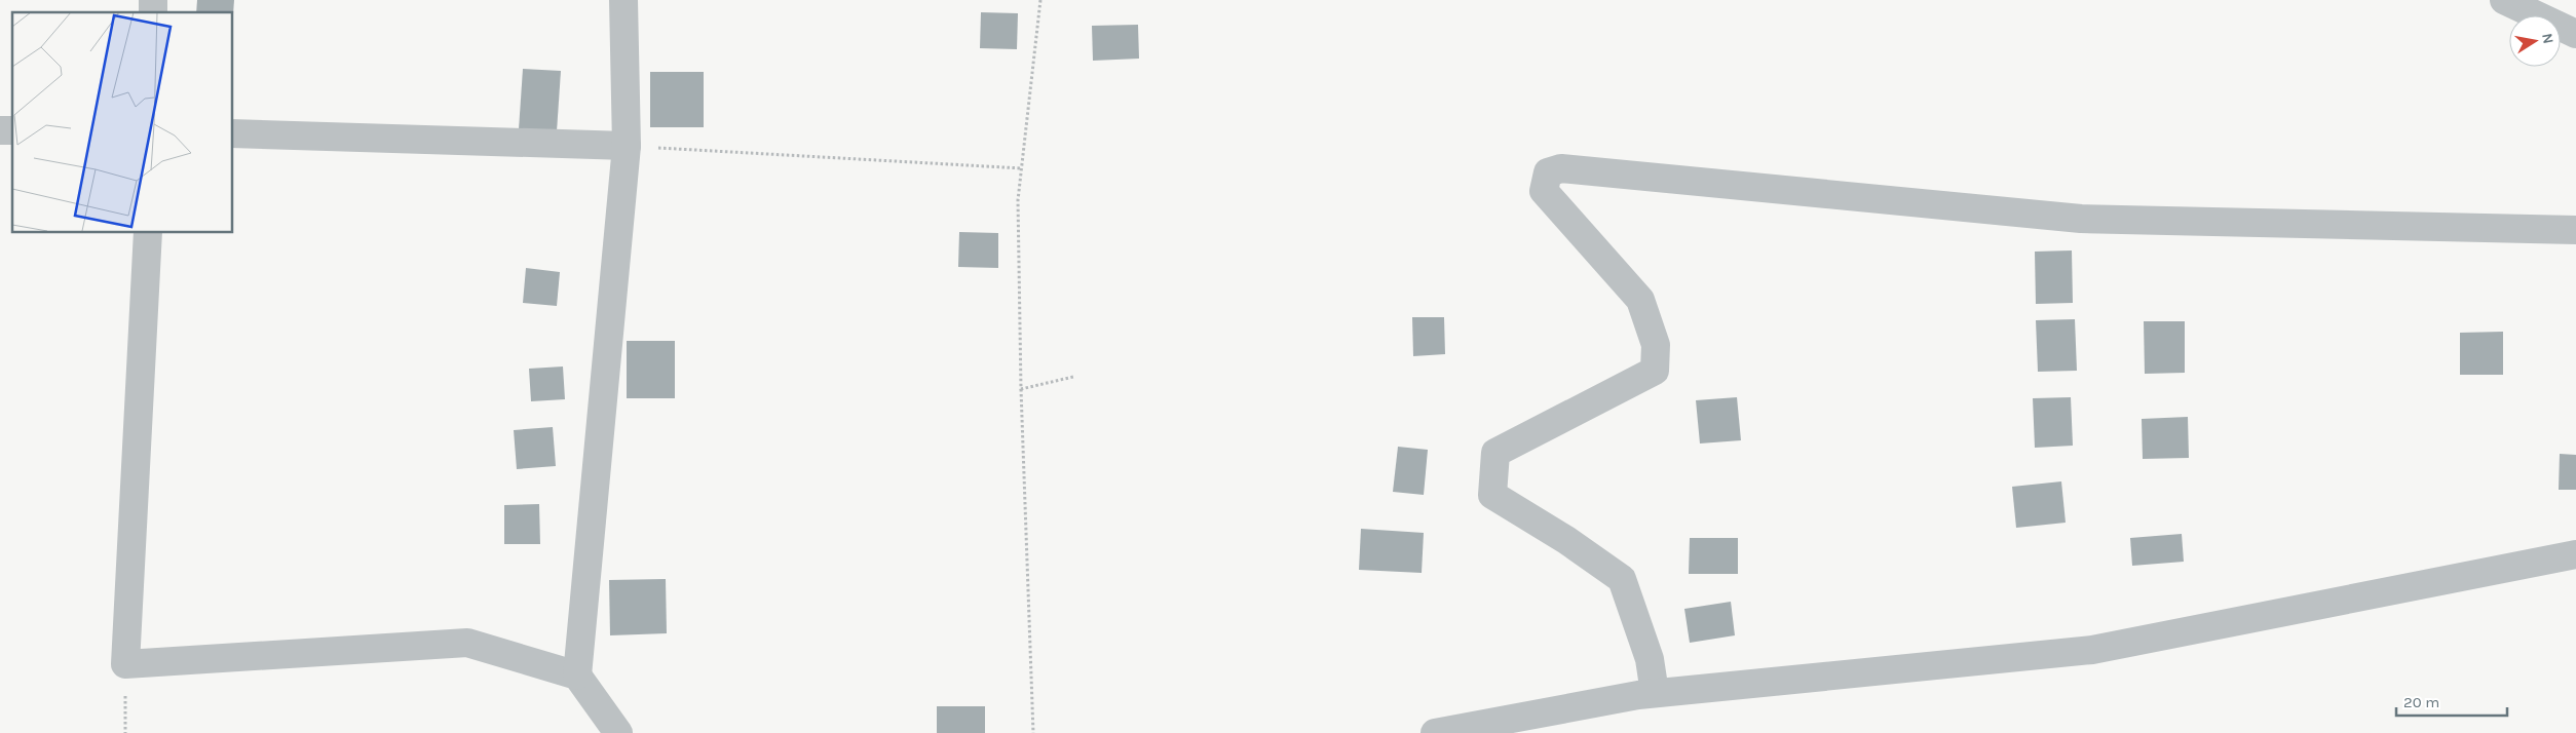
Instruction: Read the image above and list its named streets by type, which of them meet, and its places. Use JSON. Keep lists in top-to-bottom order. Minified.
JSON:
{"scale_bar":"20 m","north":"right"}
